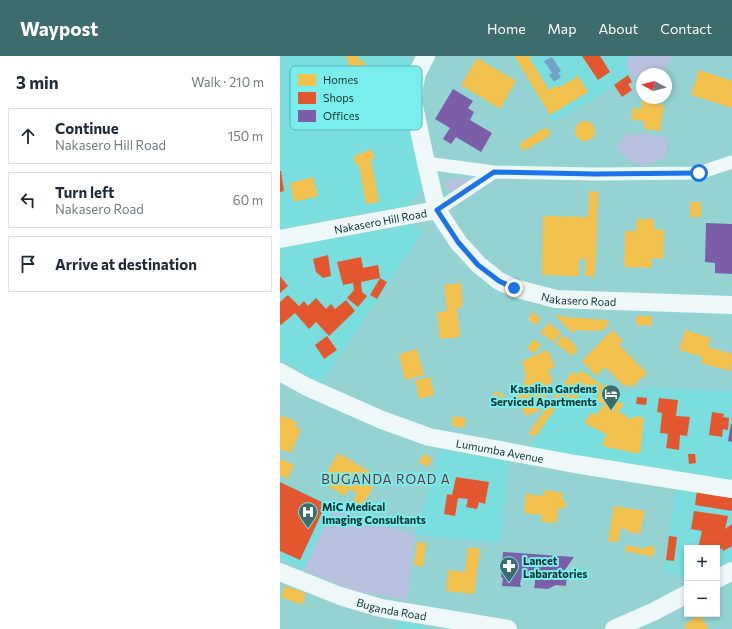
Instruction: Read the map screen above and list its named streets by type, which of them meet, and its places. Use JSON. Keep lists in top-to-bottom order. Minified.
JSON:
{"streets":{"street":["Nakasero Hill Road","Nakasero Road","Lumumba Avenue","Buganda Road"]},"crossings":[["Nakasero Hill Road","Nakasero Road"]],"districts":["BUGANDA ROAD A"],"places":{"hotel":["Kasalina Gardens Serviced Apartments"],"hospital":["MiC Medical Imaging Consultants"],"pharmacy":["Lancet Labaratories"]},"legend":["Homes","Shops","Offices"],"north":"left","page":{"header":"Waypost","nav":["Home","Map","About","Contact"],"heading":["3 min","Walk · 210 m"],"list":[["Continue","Nakasero Hill Road","150 m"],["Turn left","Nakasero Road","60 m"],"Arrive at destination"],"map_buttons":["+","−"]}}
